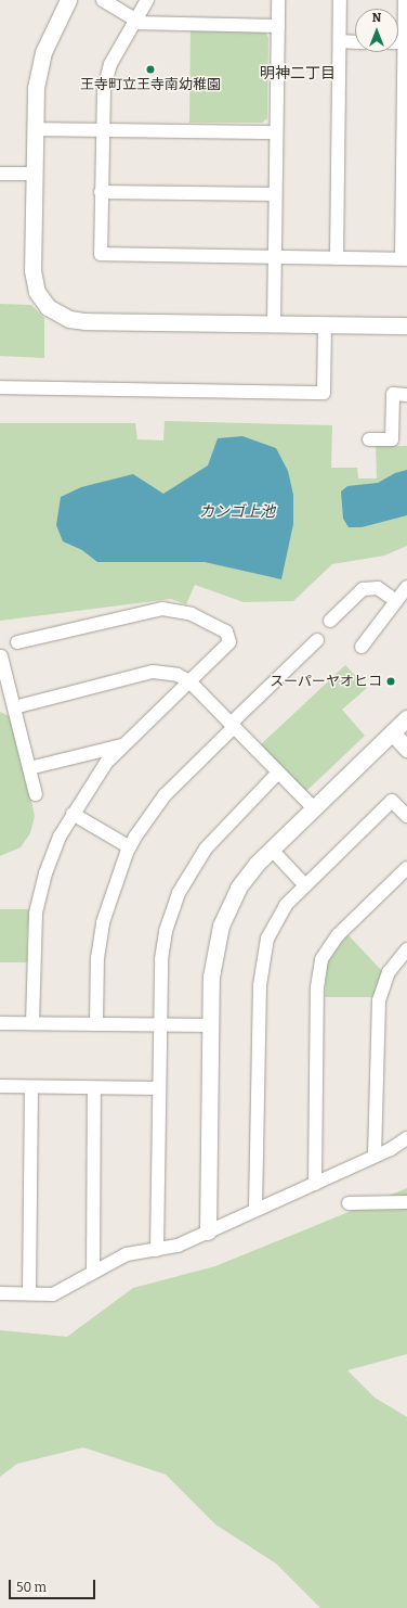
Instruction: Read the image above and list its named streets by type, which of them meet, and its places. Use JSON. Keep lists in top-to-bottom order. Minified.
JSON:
{"districts":["明神二丁目"],"water":["カンゴ上池"],"places":["王寺町立王寺南幼稚園","スーパーヤオヒコ"],"scale_bar":"50 m","north":"top"}
